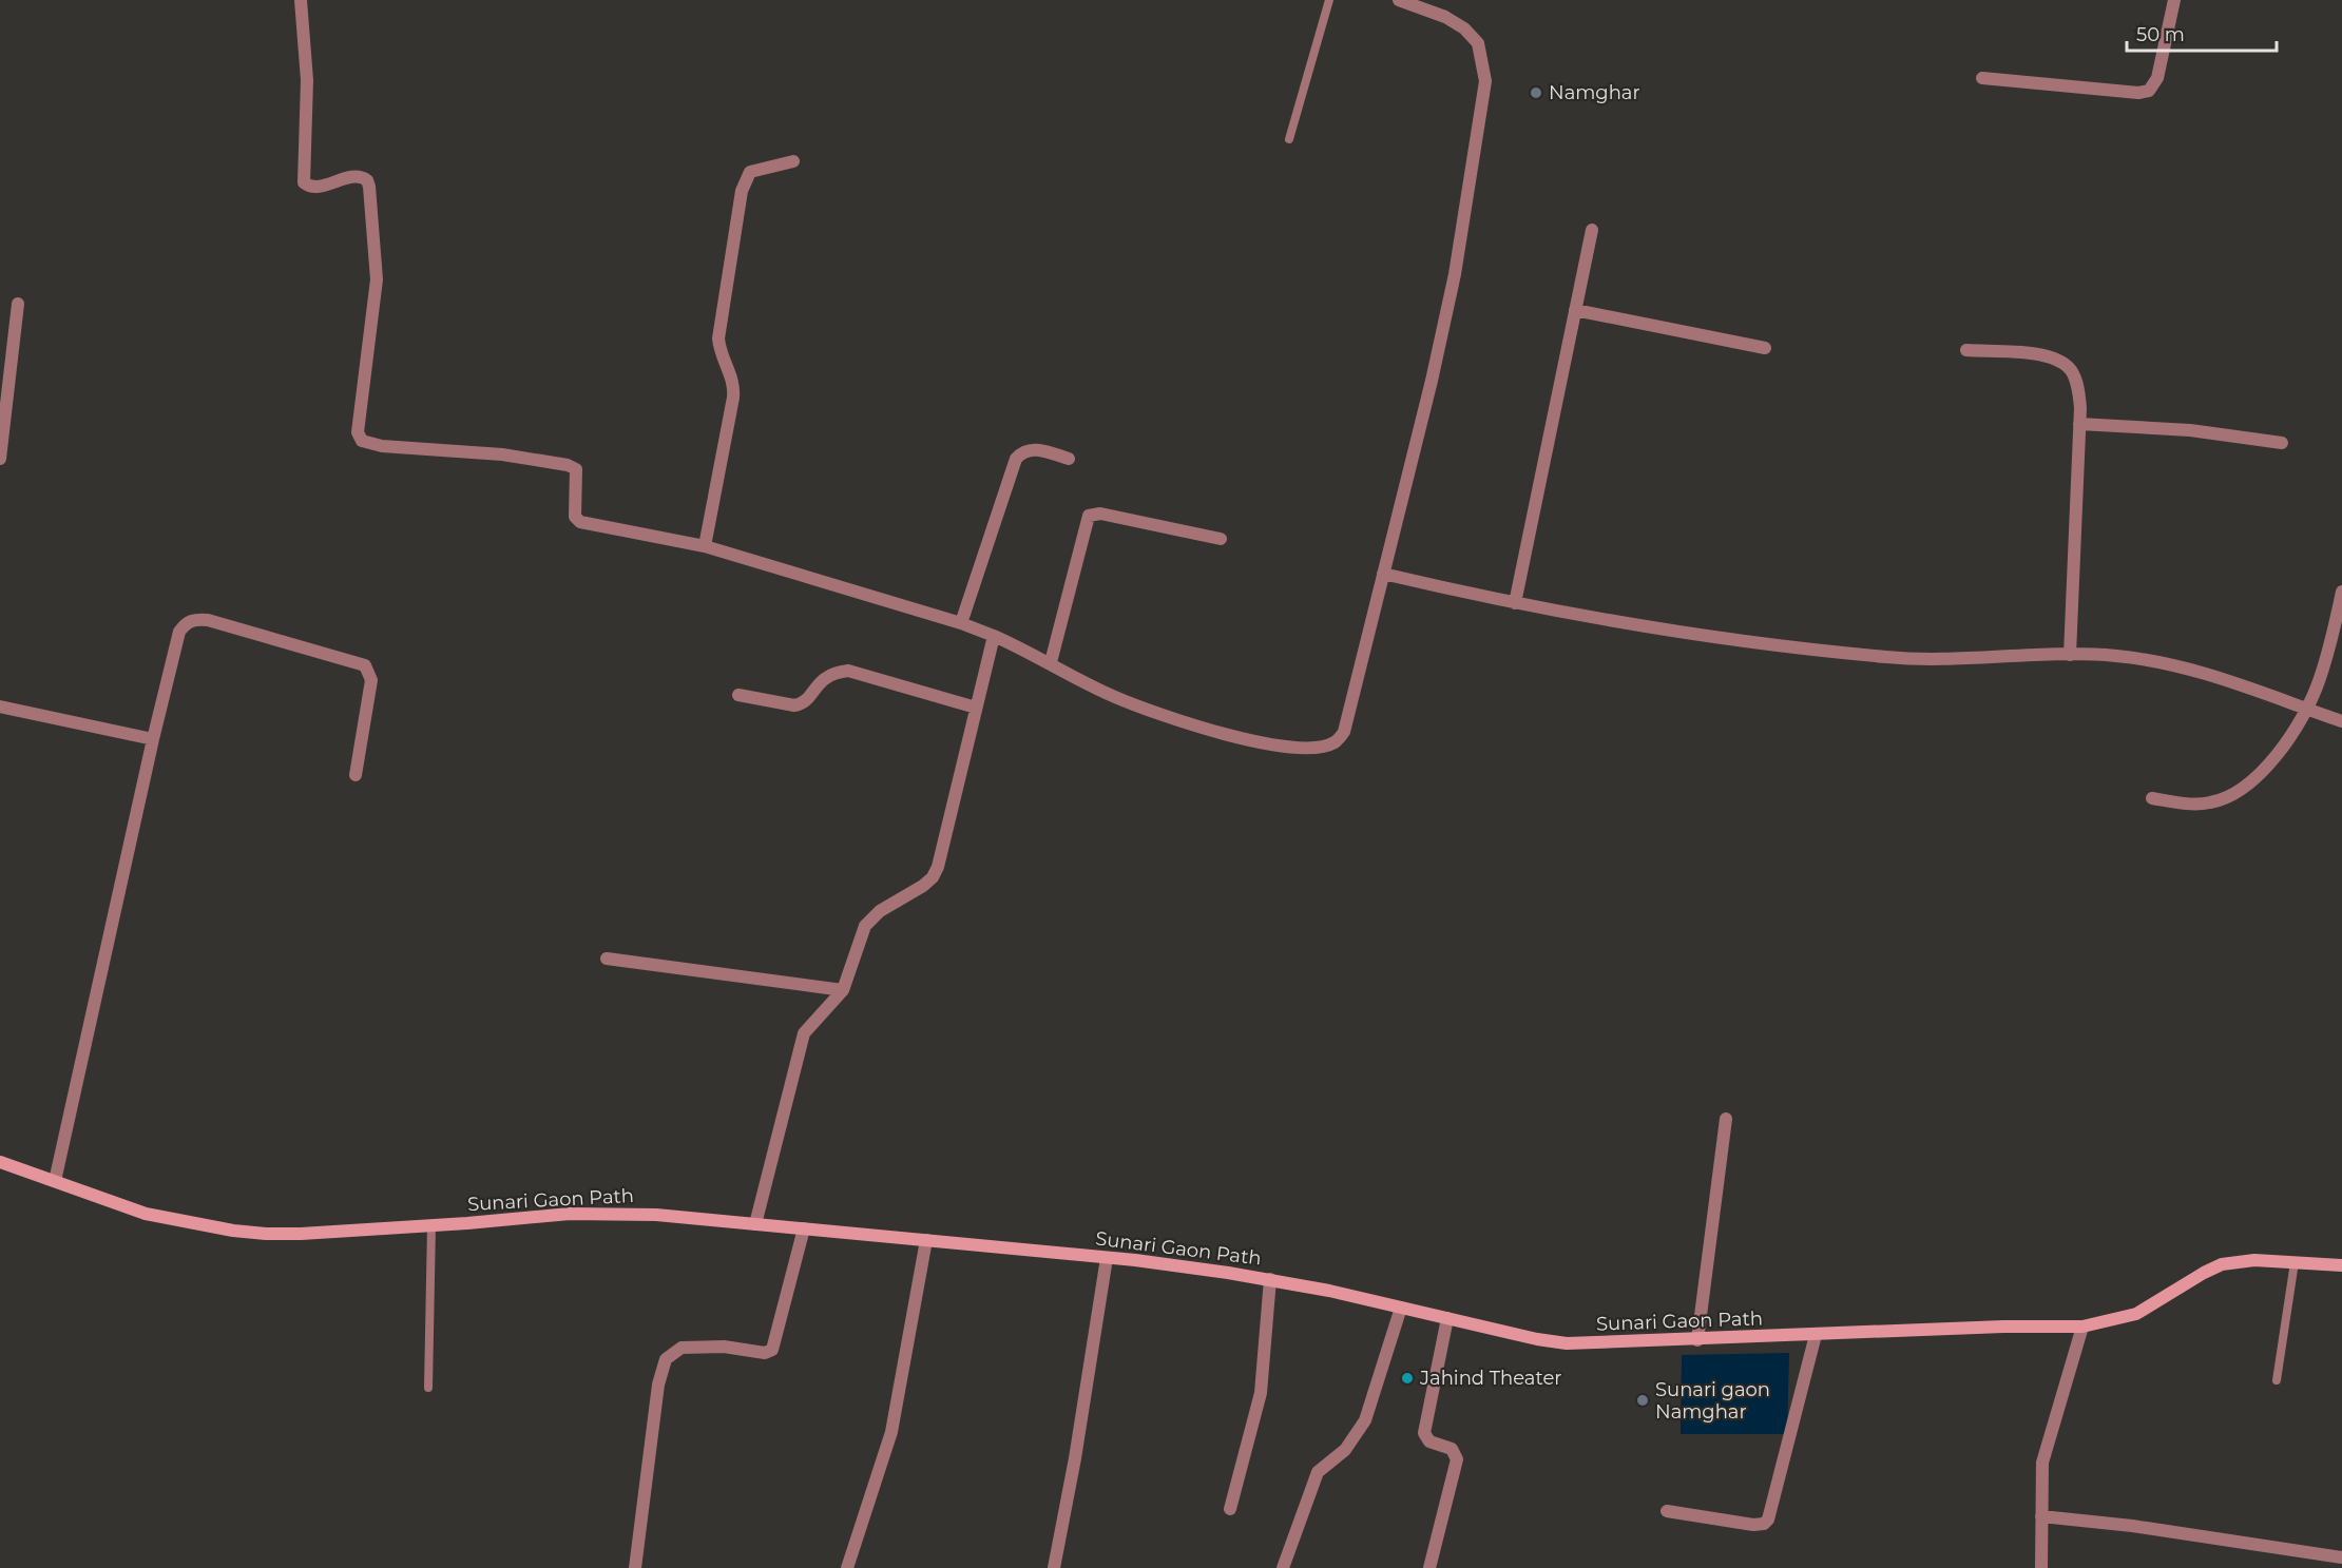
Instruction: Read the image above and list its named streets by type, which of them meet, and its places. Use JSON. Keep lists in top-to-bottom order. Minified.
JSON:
{"streets":{"street":["Sunari Gaon Path"]},"places":["Namghar","Jahind Theater","Sunari gaon Namghar"],"scale_bar":"50 m"}
